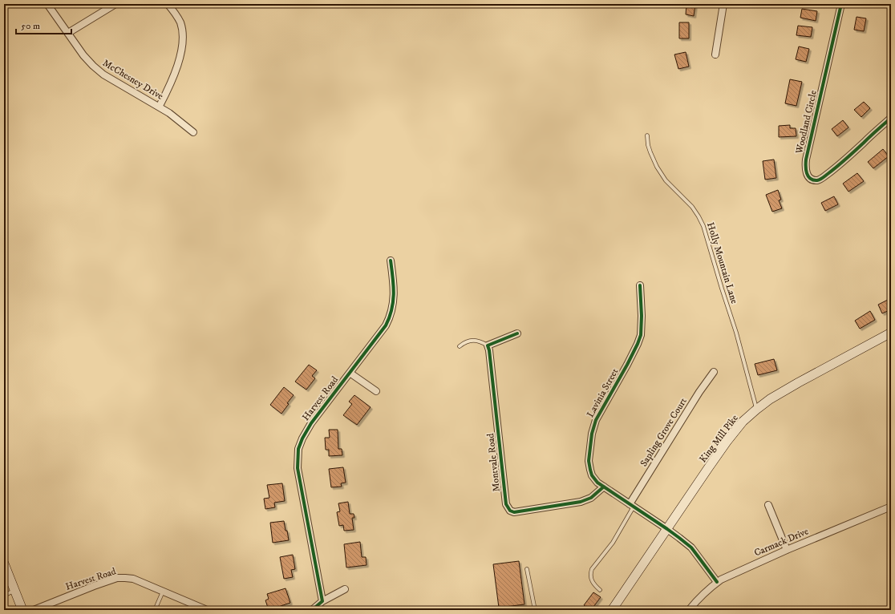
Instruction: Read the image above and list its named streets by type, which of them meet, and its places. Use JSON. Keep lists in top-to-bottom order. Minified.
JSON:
{"streets":{"main road":["King Mill Pike"],"street":["McChesney Drive","Woodland Circle","Lavinia Street","Harvest Road","Sapling Grove Court","Montvale Road","Carmack Drive"],"lane":["Holly Mountain Lane"]},"crossings":[["Holly Mountain Lane","King Mill Pike"],["Lavinia Street","Sapling Grove Court"],["Lavinia Street","King Mill Pike"],["Lavinia Street","Montvale Road"],["Lavinia Street","Carmack Drive"]],"scale_bar":"50 m"}
